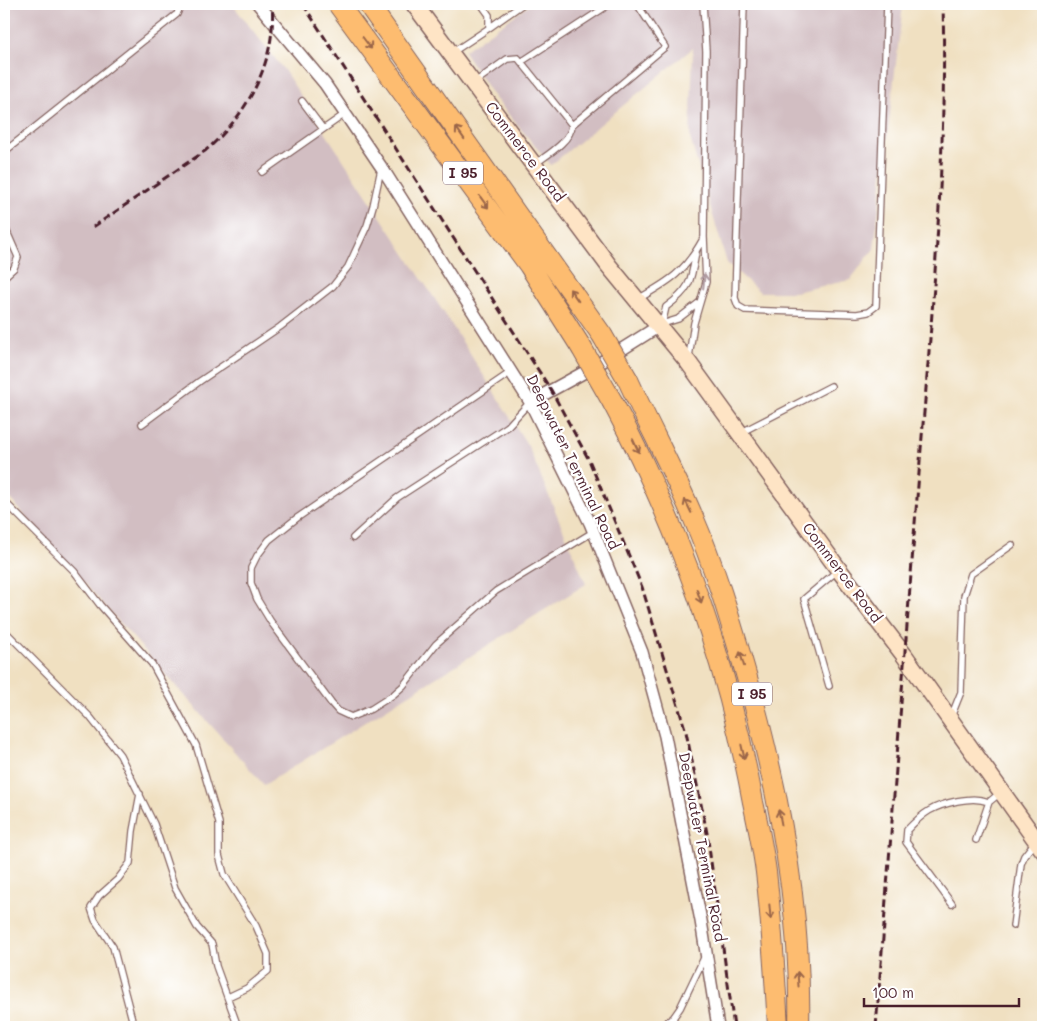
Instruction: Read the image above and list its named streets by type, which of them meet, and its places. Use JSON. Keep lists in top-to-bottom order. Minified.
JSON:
{"streets":{"highway":["I 95"],"main road":["Commerce Road"],"street":["Deepwater Terminal Road"]},"scale_bar":"100 m"}
